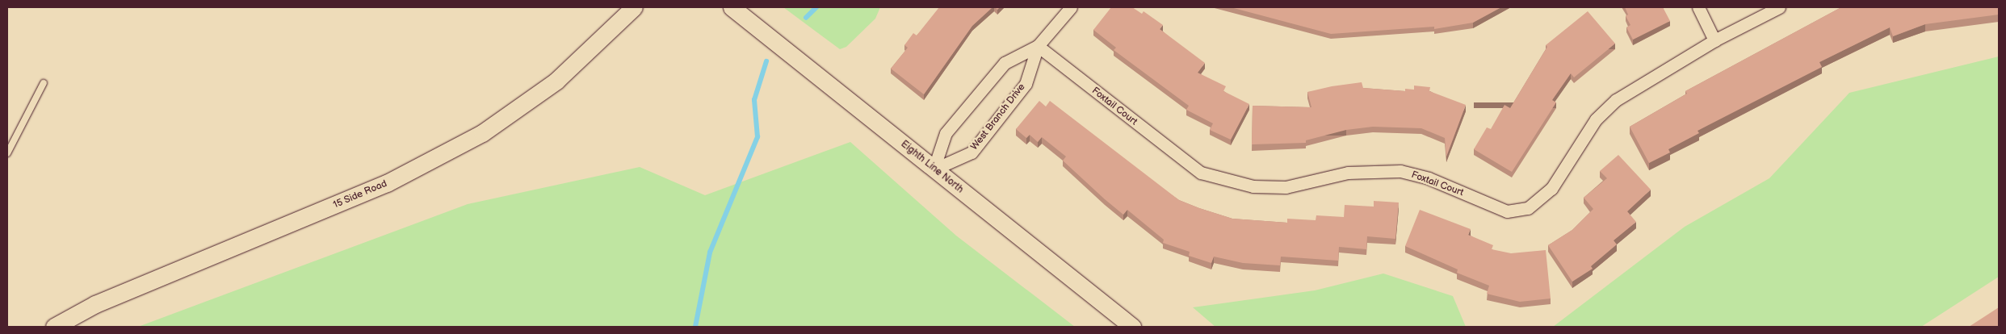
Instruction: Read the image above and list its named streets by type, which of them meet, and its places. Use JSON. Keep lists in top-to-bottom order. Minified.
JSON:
{"streets":{"street":["Foxtail Court","West Branch Drive","Eighth Line North","15 Side Road"]},"crossings":[["Foxtail Court","West Branch Drive"],["West Branch Drive","Eighth Line North"]]}
